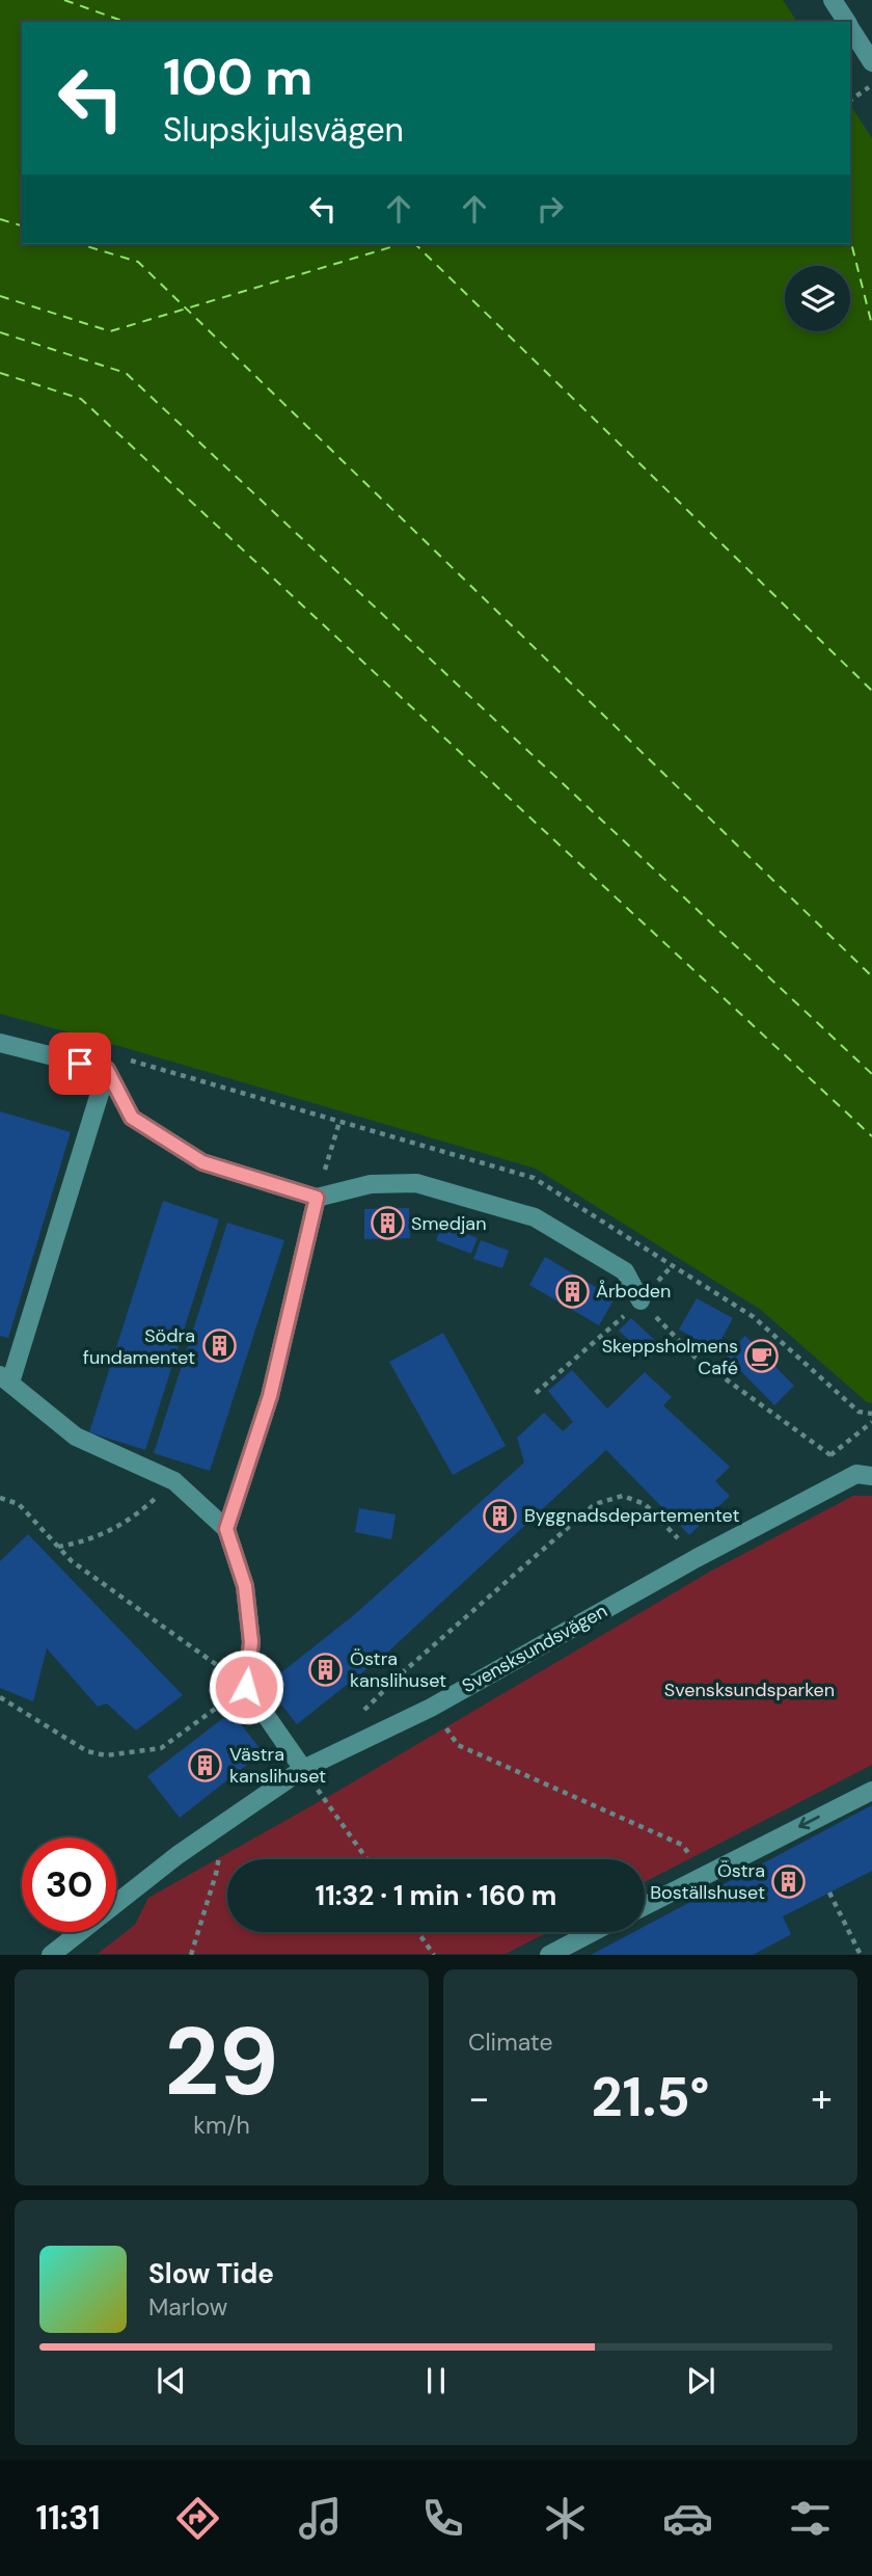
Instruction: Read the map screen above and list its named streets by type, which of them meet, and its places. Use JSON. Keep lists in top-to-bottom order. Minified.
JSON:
{"streets":{"street":["Svensksundsvägen"]},"parks":["Svensksundsparken"],"places":{"building":["Smedjan","Årboden","Södra fundamentet","Byggnadsdepartementet","Östra kanslihuset","Västra kanslihuset","Östra Boställshuset"],"cafe":["Skeppsholmens Café"]},"page":{"turn":["100 m","Slupskjulsvägen"],"limit":"30","trip":"11:32 · 1 min · 160 m","tile":[["29","km/h"],"Climate"],"heat":["−","21.5°","+"],"song":["Slow Tide","Marlow"],"tabs":"11:31"}}
